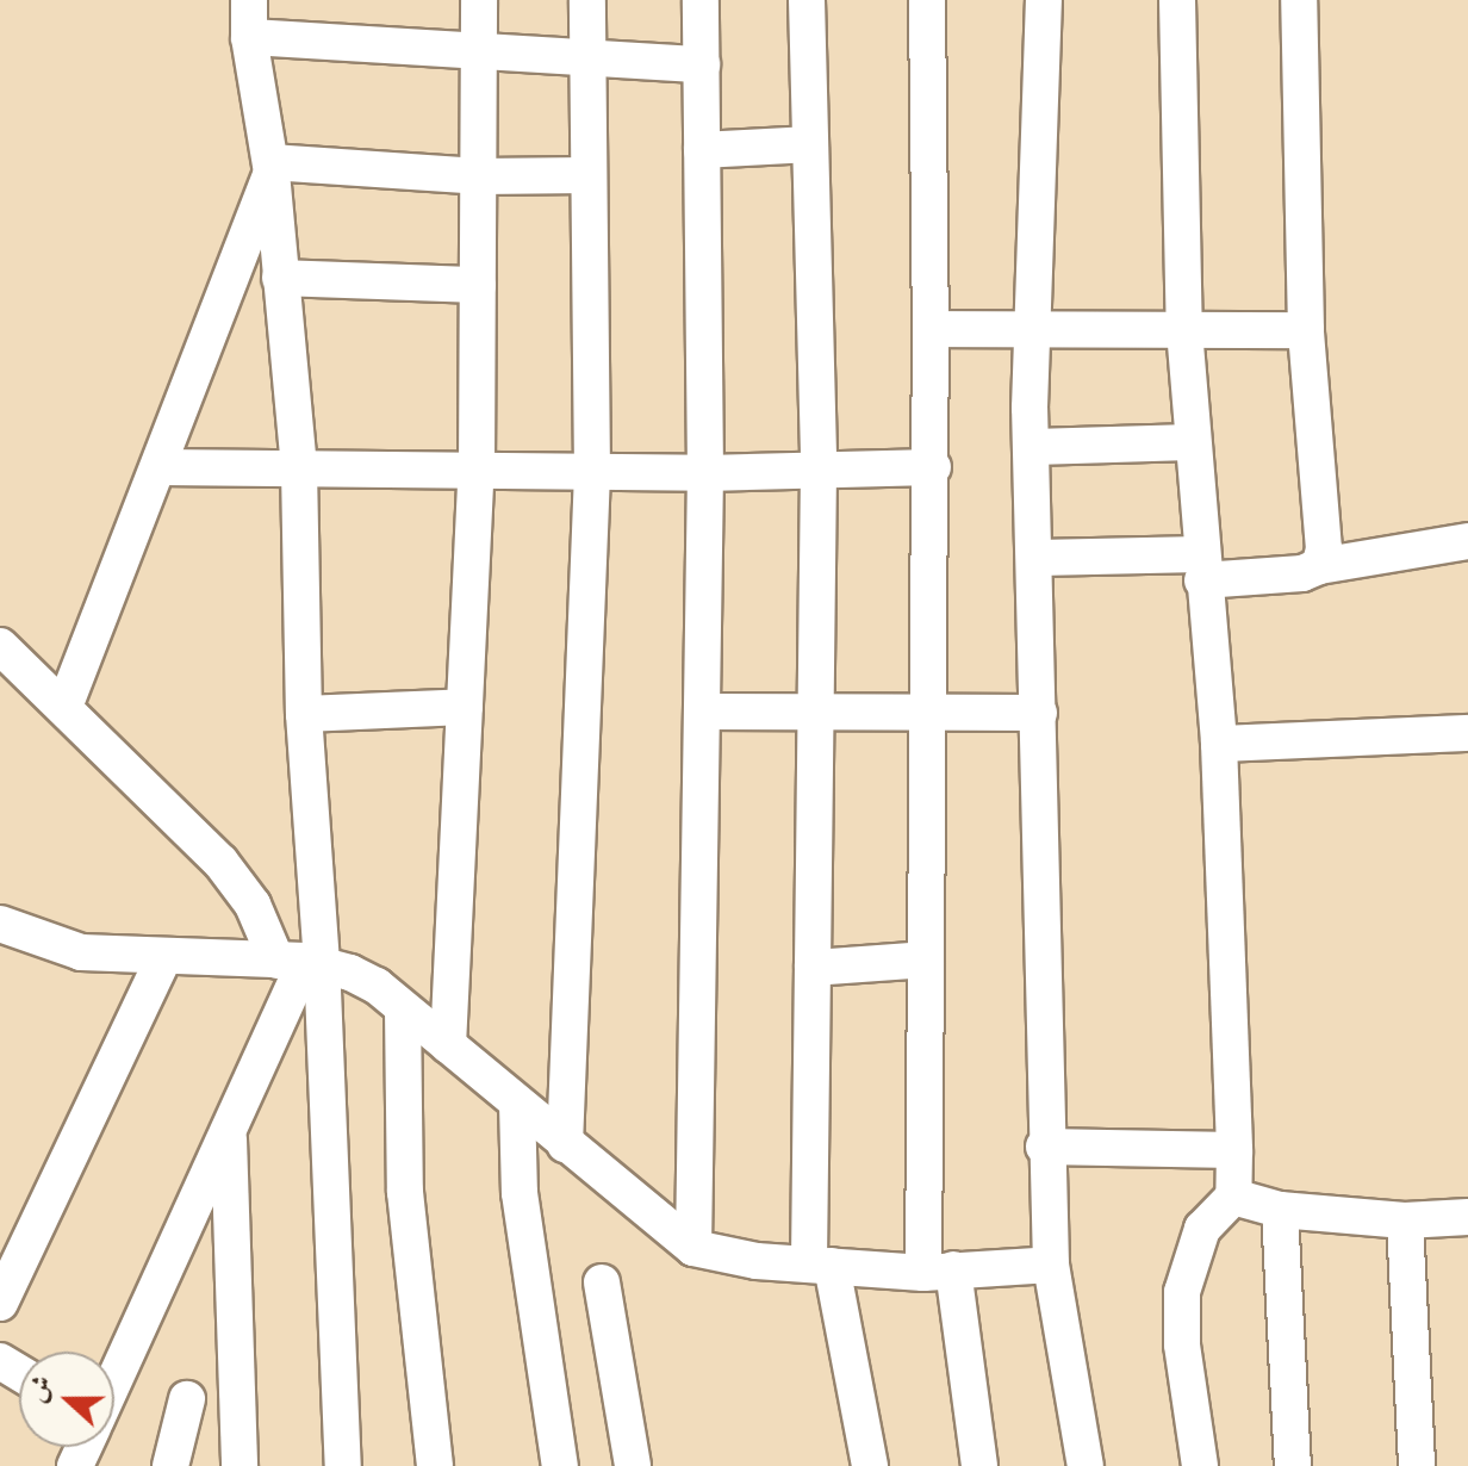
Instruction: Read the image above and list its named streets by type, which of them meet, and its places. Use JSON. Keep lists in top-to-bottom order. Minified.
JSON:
{"north":"left"}
